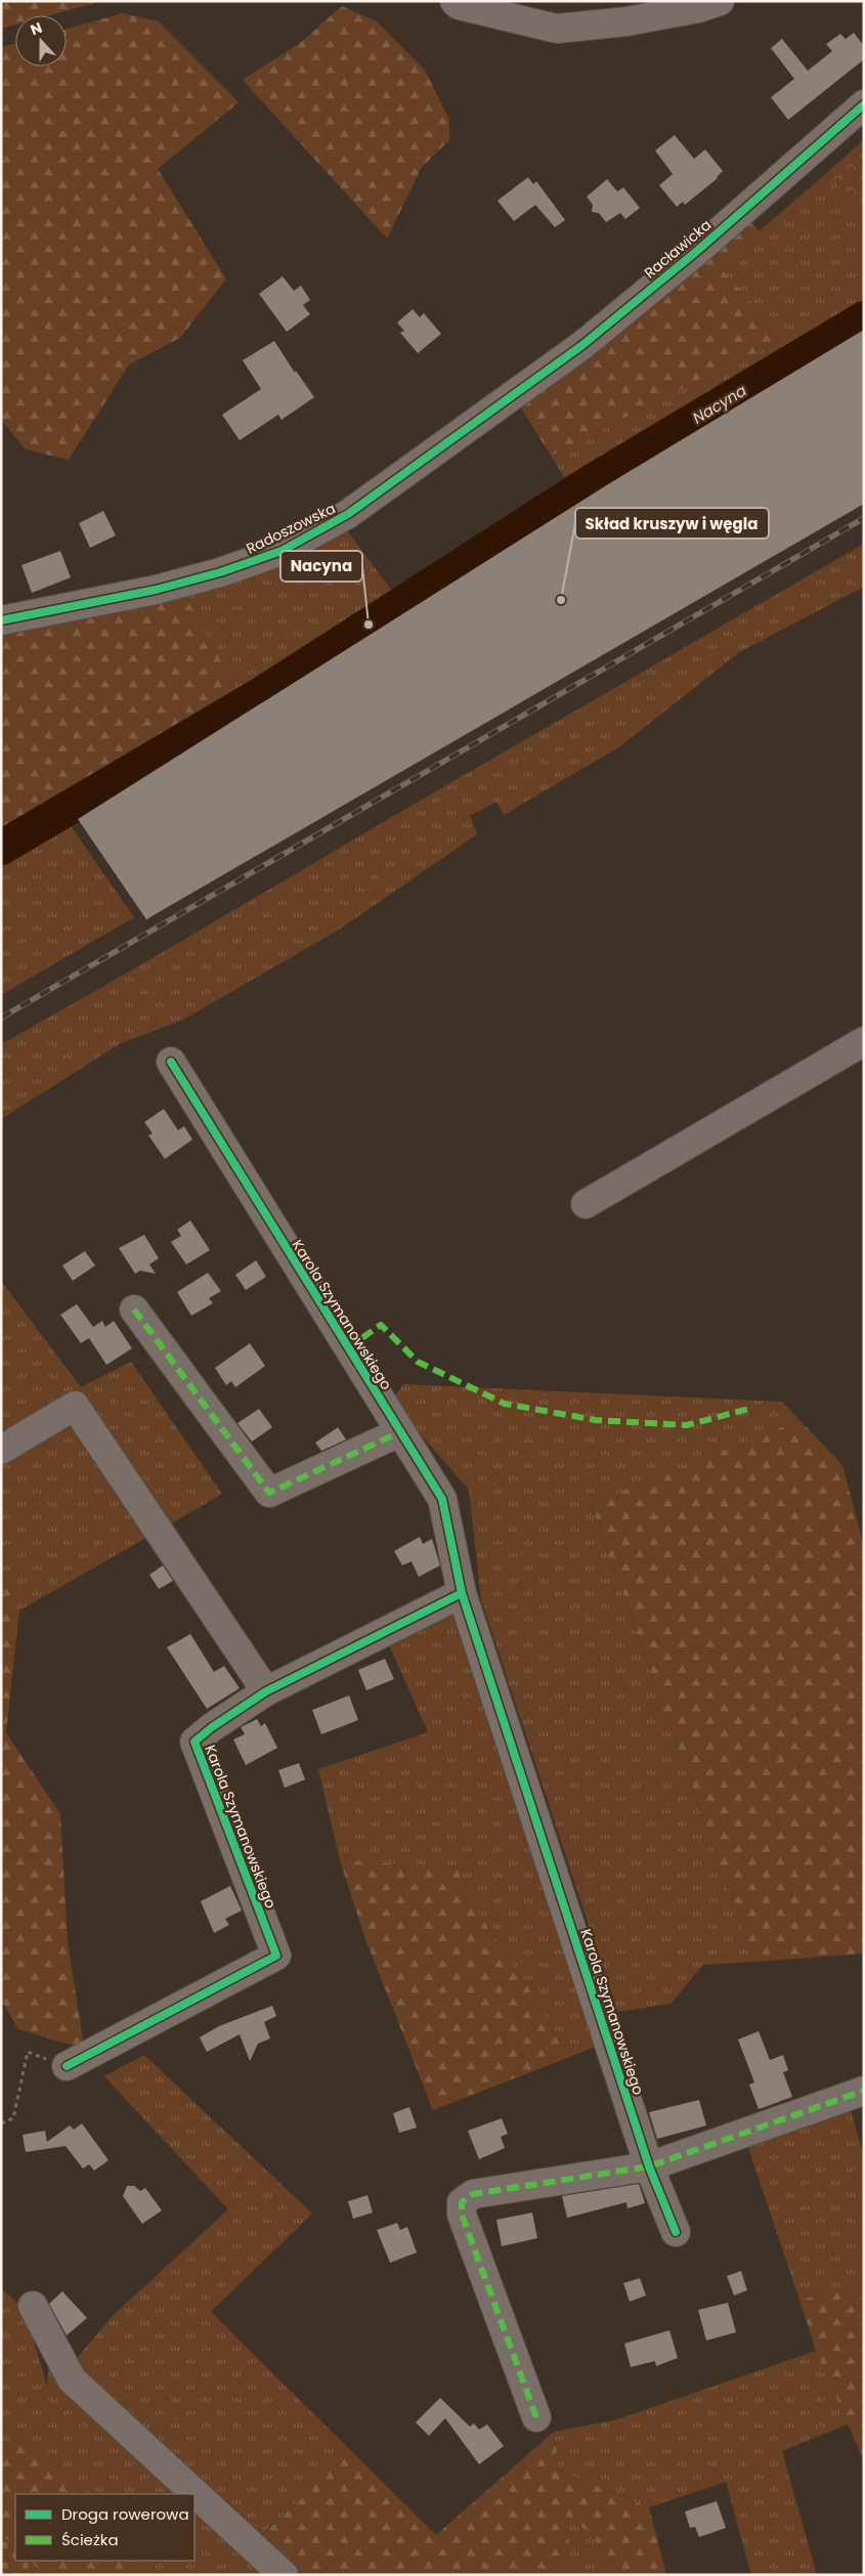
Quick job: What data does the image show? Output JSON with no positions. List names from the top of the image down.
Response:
{
  "streets": {
    "street": ["Racławicka", "Radoszowska", "Karola Szymanowskiego"]
  },
  "crossings": [
    ["Racławicka", "Radoszowska"]
  ],
  "water": ["Nacyna"],
  "places": ["Skład kruszyw i węgla", "Nacyna"],
  "legend": ["Droga rowerowa", "Ścieżka"],
  "north": "top"
}
